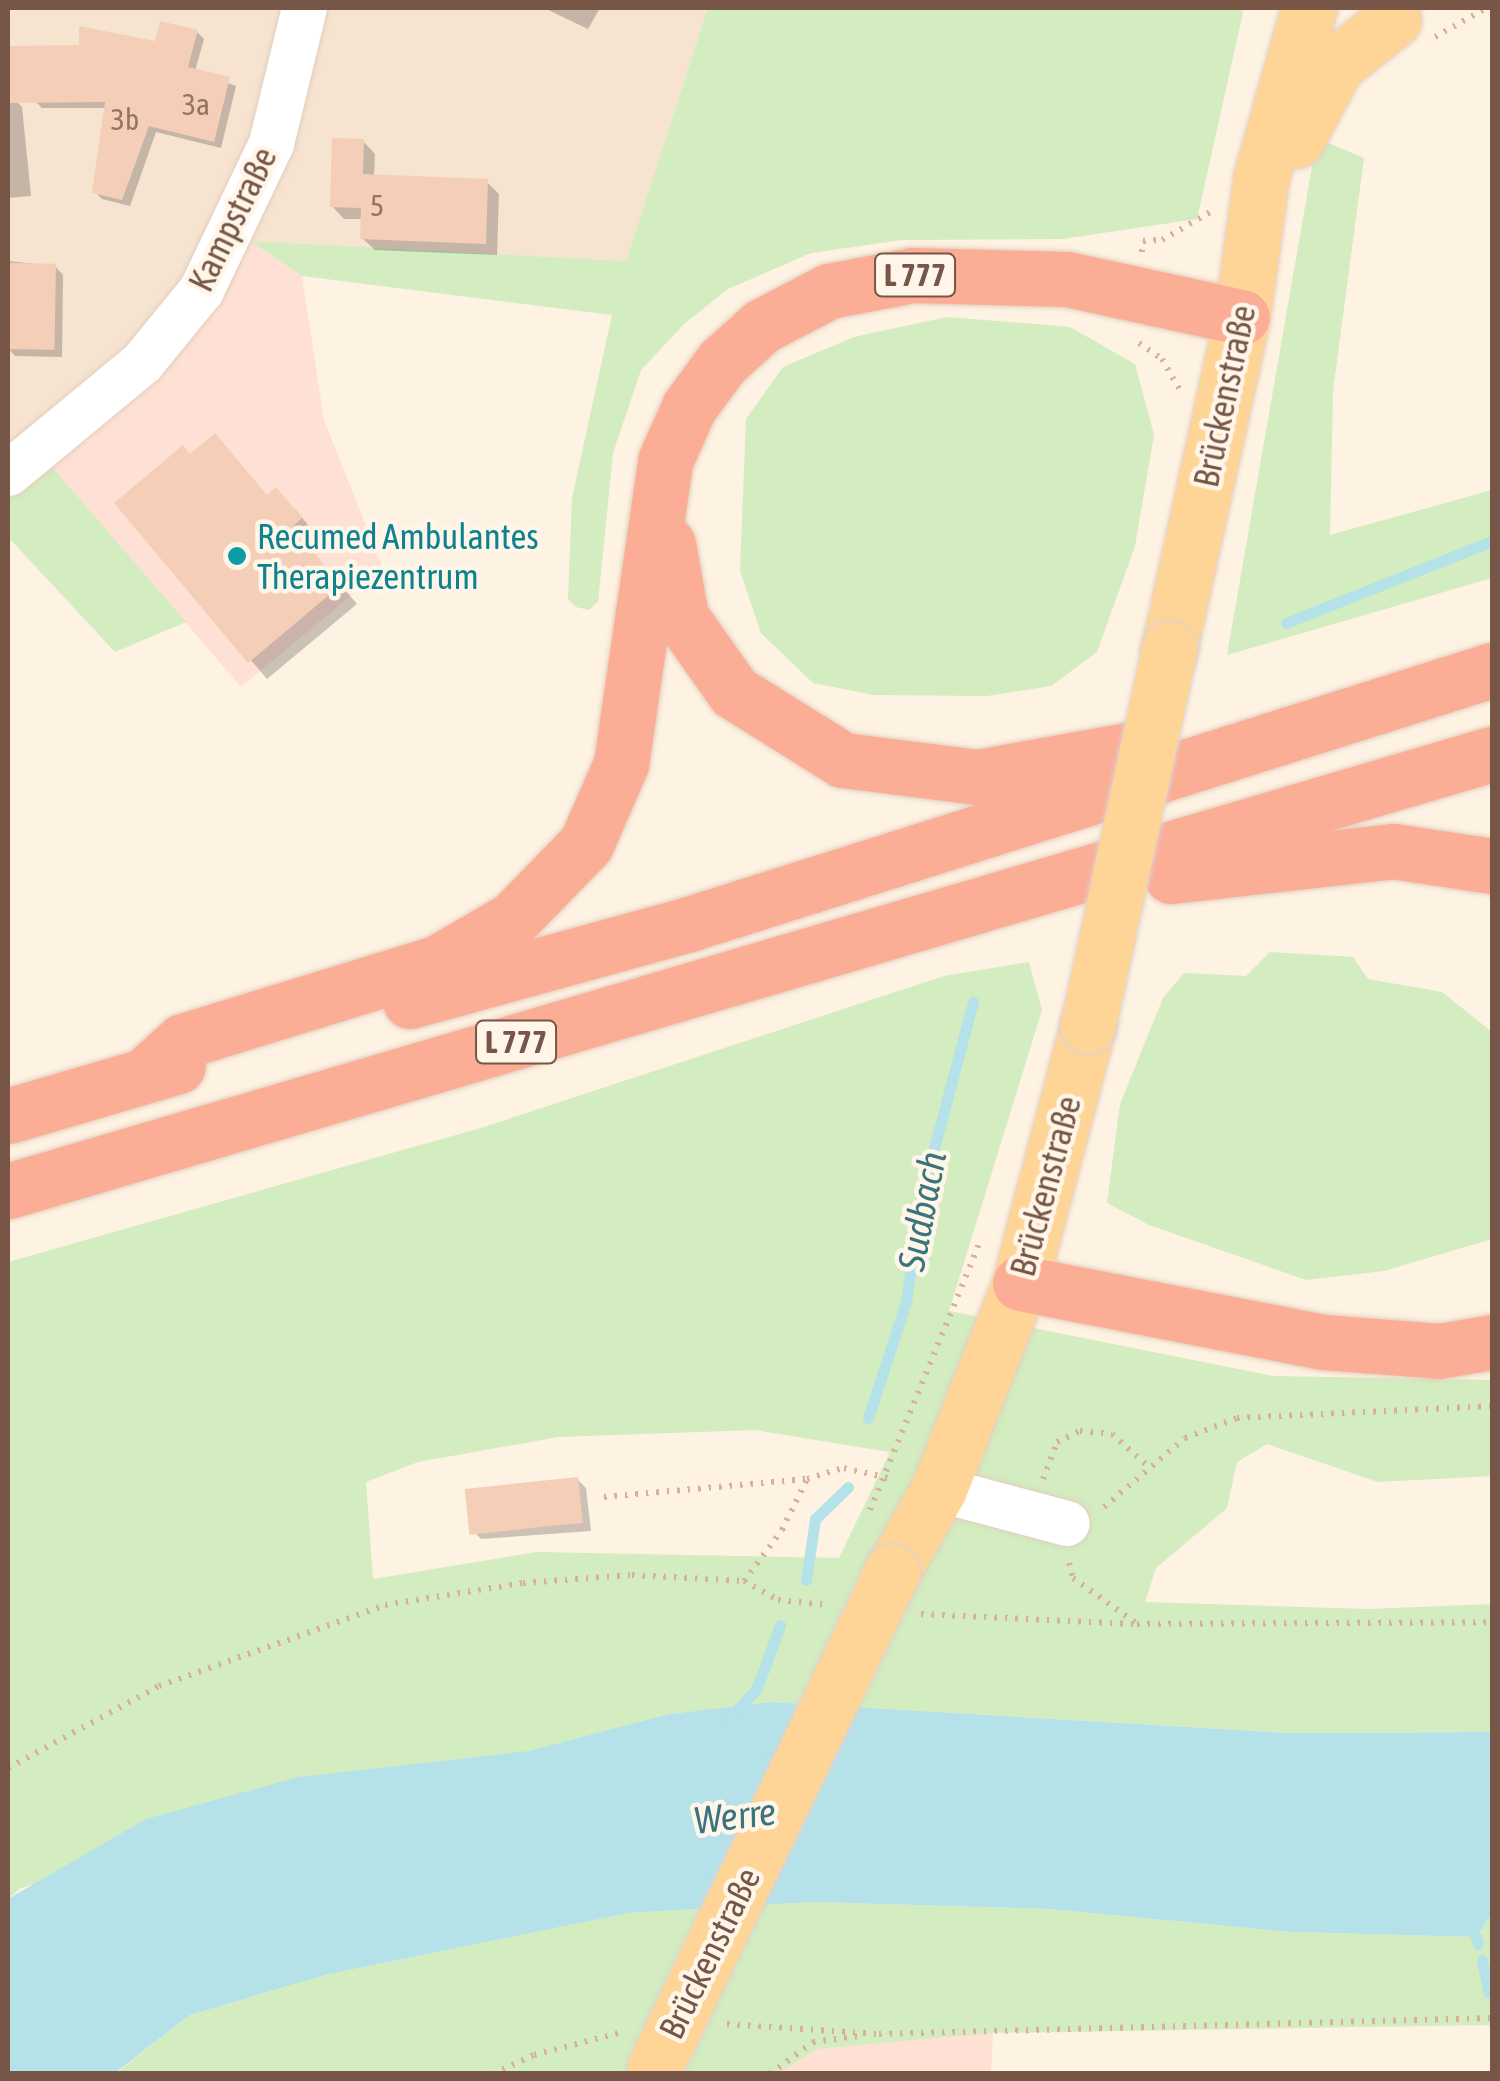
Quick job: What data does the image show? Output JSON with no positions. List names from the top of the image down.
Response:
{
  "streets": {
    "highway": ["L 777"],
    "main road": ["Brückenstraße"],
    "street": ["Kampstraße"]
  },
  "crossings": [
    ["L 777", "Brückenstraße"]
  ],
  "water": ["Sudbach", "Werre"],
  "places": ["Recumed Ambulantes Therapiezentrum"],
  "house_numbers": ["3a", "3b", "5"]
}
